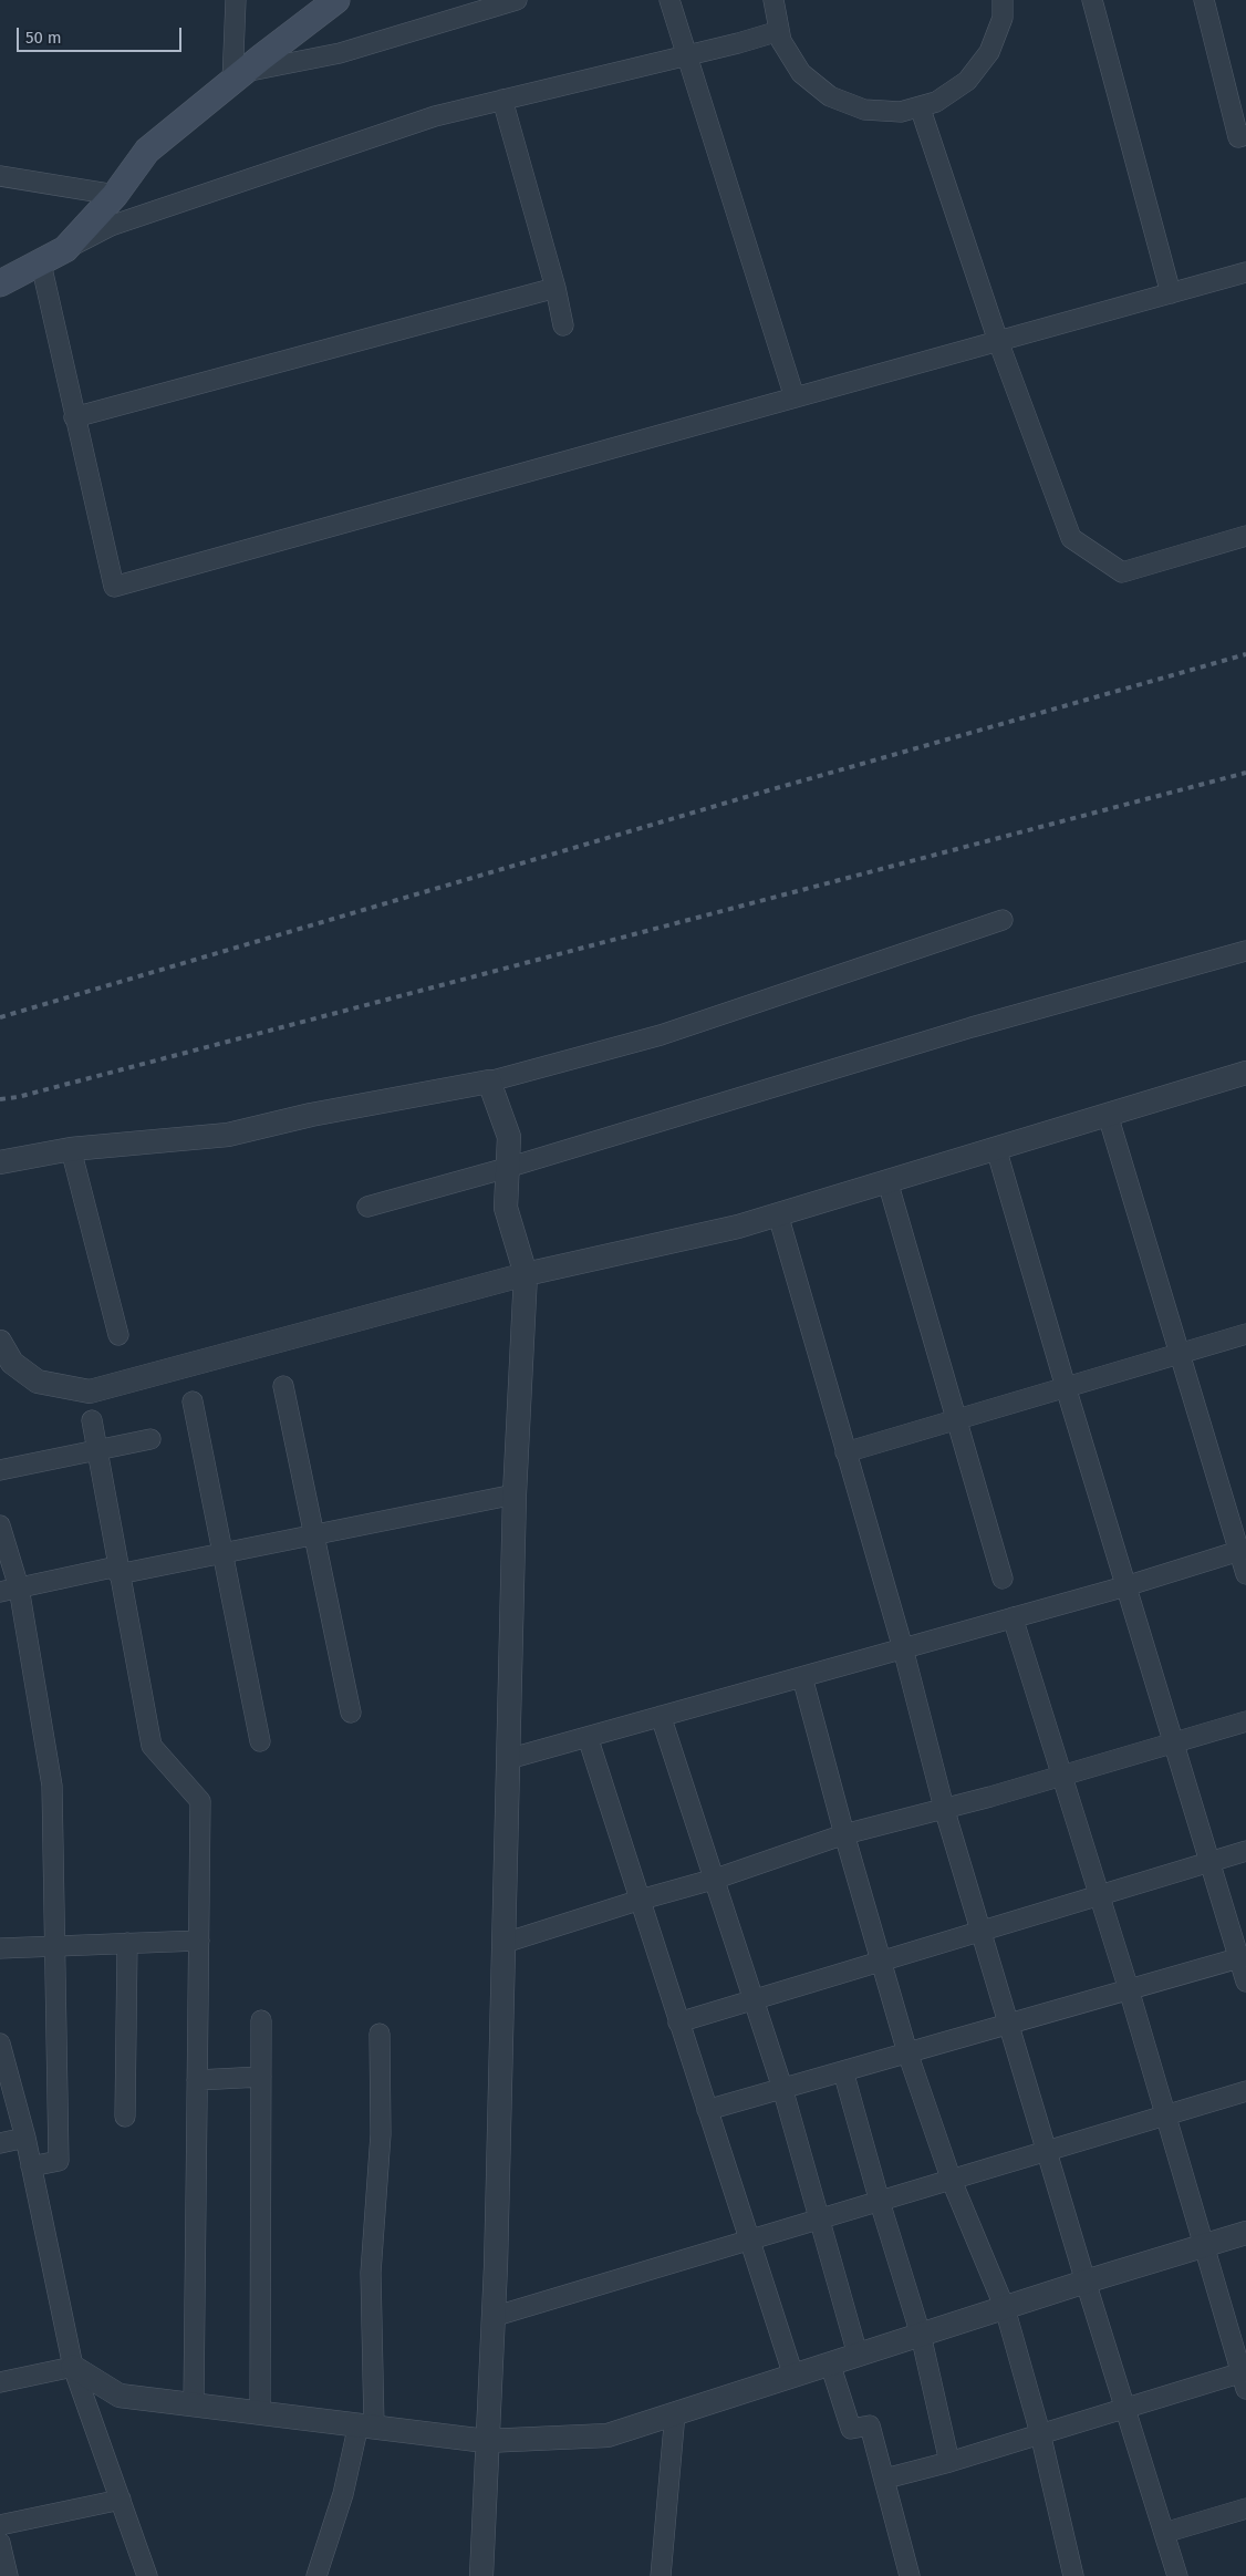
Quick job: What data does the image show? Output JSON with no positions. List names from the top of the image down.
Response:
{
  "scale_bar": "50 m"
}
